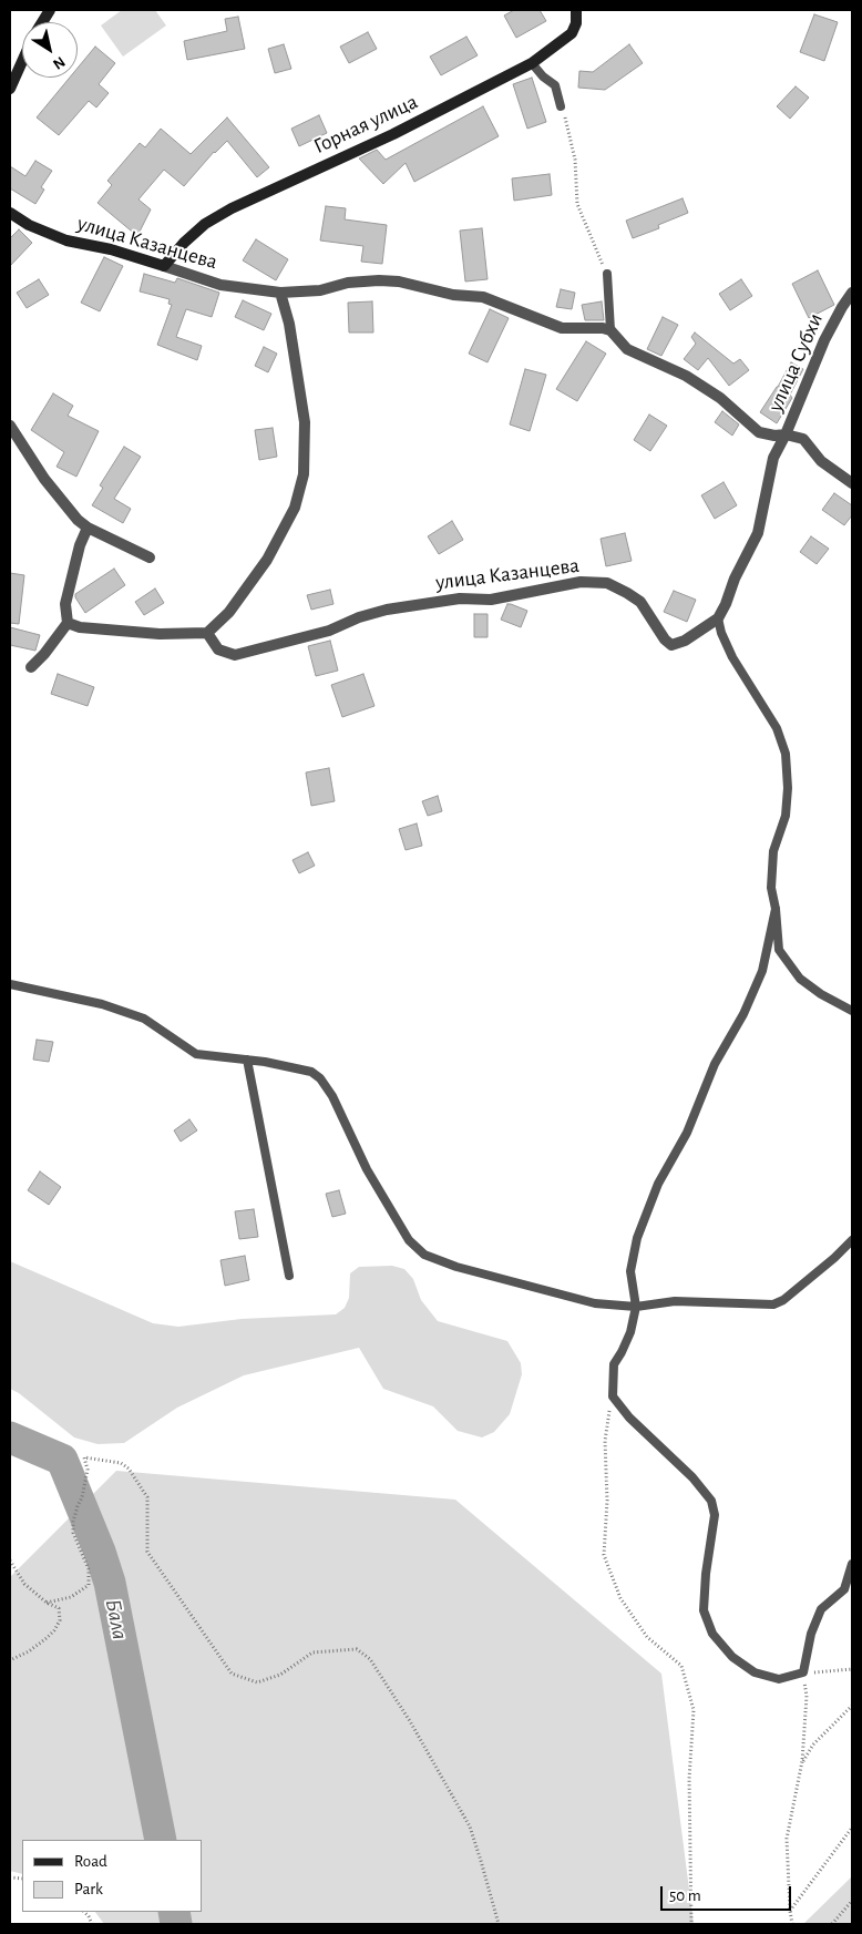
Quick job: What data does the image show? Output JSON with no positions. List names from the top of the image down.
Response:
{
  "streets": {
    "street": ["Горная улица", "улица Казанцева", "улица Субхи"]
  },
  "crossings": [
    ["Горная улица", "улица Казанцева"]
  ],
  "water": ["Бала"],
  "legend": ["Road", "Park"],
  "scale_bar": "50 m",
  "north": "bottom right"
}
